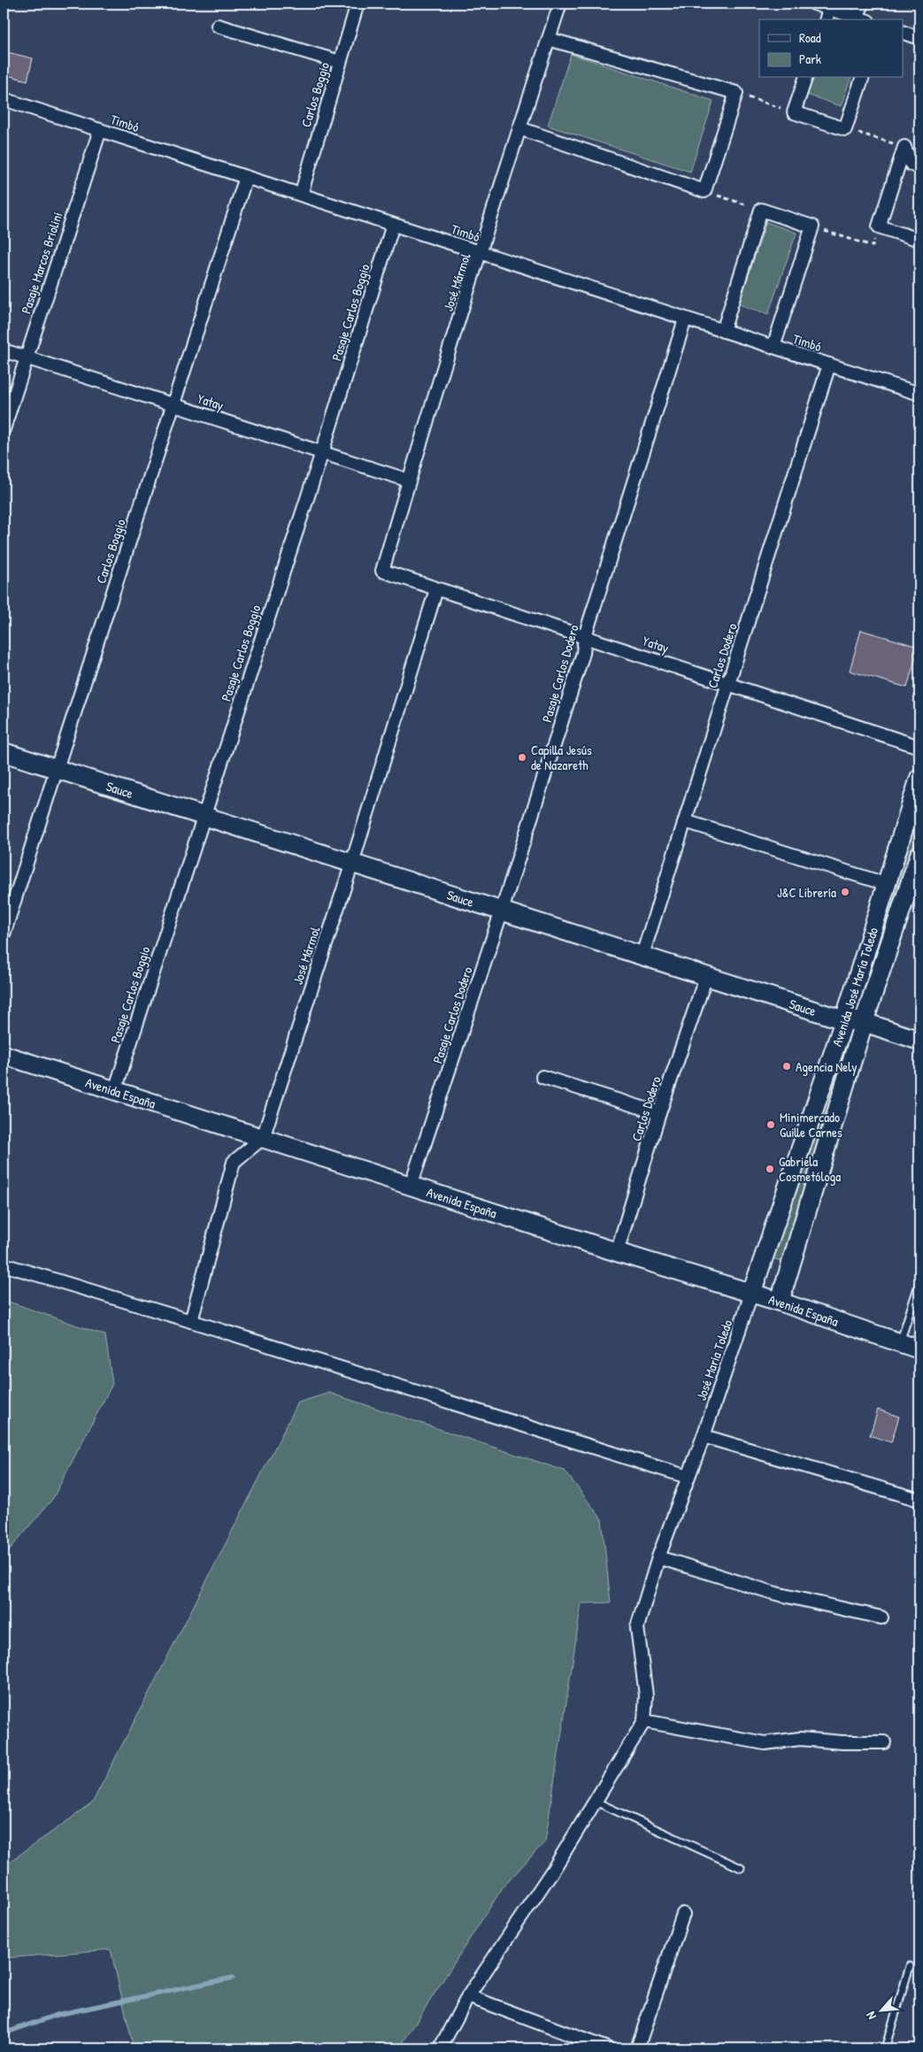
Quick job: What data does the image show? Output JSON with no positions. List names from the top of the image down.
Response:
{
  "streets": {
    "main road": ["Sauce", "Avenida José María Toledo", "Avenida España"],
    "street": [
      "Carlos Boggio",
      "Timbó",
      "Pasaje Marcos Briolini",
      "José Mármol",
      "Pasaje Carlos Boggio",
      "Yatay",
      "Carlos Dodero",
      "Pasaje Carlos Dodero",
      "José María Toledo"
    ]
  },
  "crossings": [
    ["Carlos Boggio", "Timbó"],
    ["Carlos Boggio", "Yatay"],
    ["Carlos Boggio", "Sauce"],
    ["Timbó", "Pasaje Marcos Briolini"],
    ["Timbó", "José Mármol"],
    ["Timbó", "Pasaje Carlos Boggio"],
    ["Timbó", "Carlos Dodero"],
    ["Timbó", "Pasaje Carlos Dodero"],
    ["Pasaje Marcos Briolini", "Yatay"],
    ["José Mármol", "Yatay"],
    ["José Mármol", "Sauce"],
    ["José Mármol", "Avenida España"],
    ["Pasaje Carlos Boggio", "Yatay"],
    ["Pasaje Carlos Boggio", "Sauce"],
    ["Pasaje Carlos Boggio", "Avenida España"],
    ["Yatay", "Carlos Dodero"],
    ["Yatay", "Pasaje Carlos Dodero"],
    ["Carlos Dodero", "Sauce"],
    ["Carlos Dodero", "Avenida España"],
    ["Pasaje Carlos Dodero", "Sauce"],
    ["Pasaje Carlos Dodero", "Avenida España"],
    ["Sauce", "Avenida José María Toledo"],
    ["Avenida José María Toledo", "Avenida España"],
    ["Avenida José María Toledo", "José María Toledo"],
    ["Avenida España", "José María Toledo"]
  ],
  "places": [
    "Capilla Jesús de Nazareth",
    "J&C Librería",
    "Agencia Nely",
    "Minimercado Guille Carnes",
    "Gabriela Cosmetóloga"
  ],
  "legend": ["Road", "Park"],
  "north": "bottom left"
}
